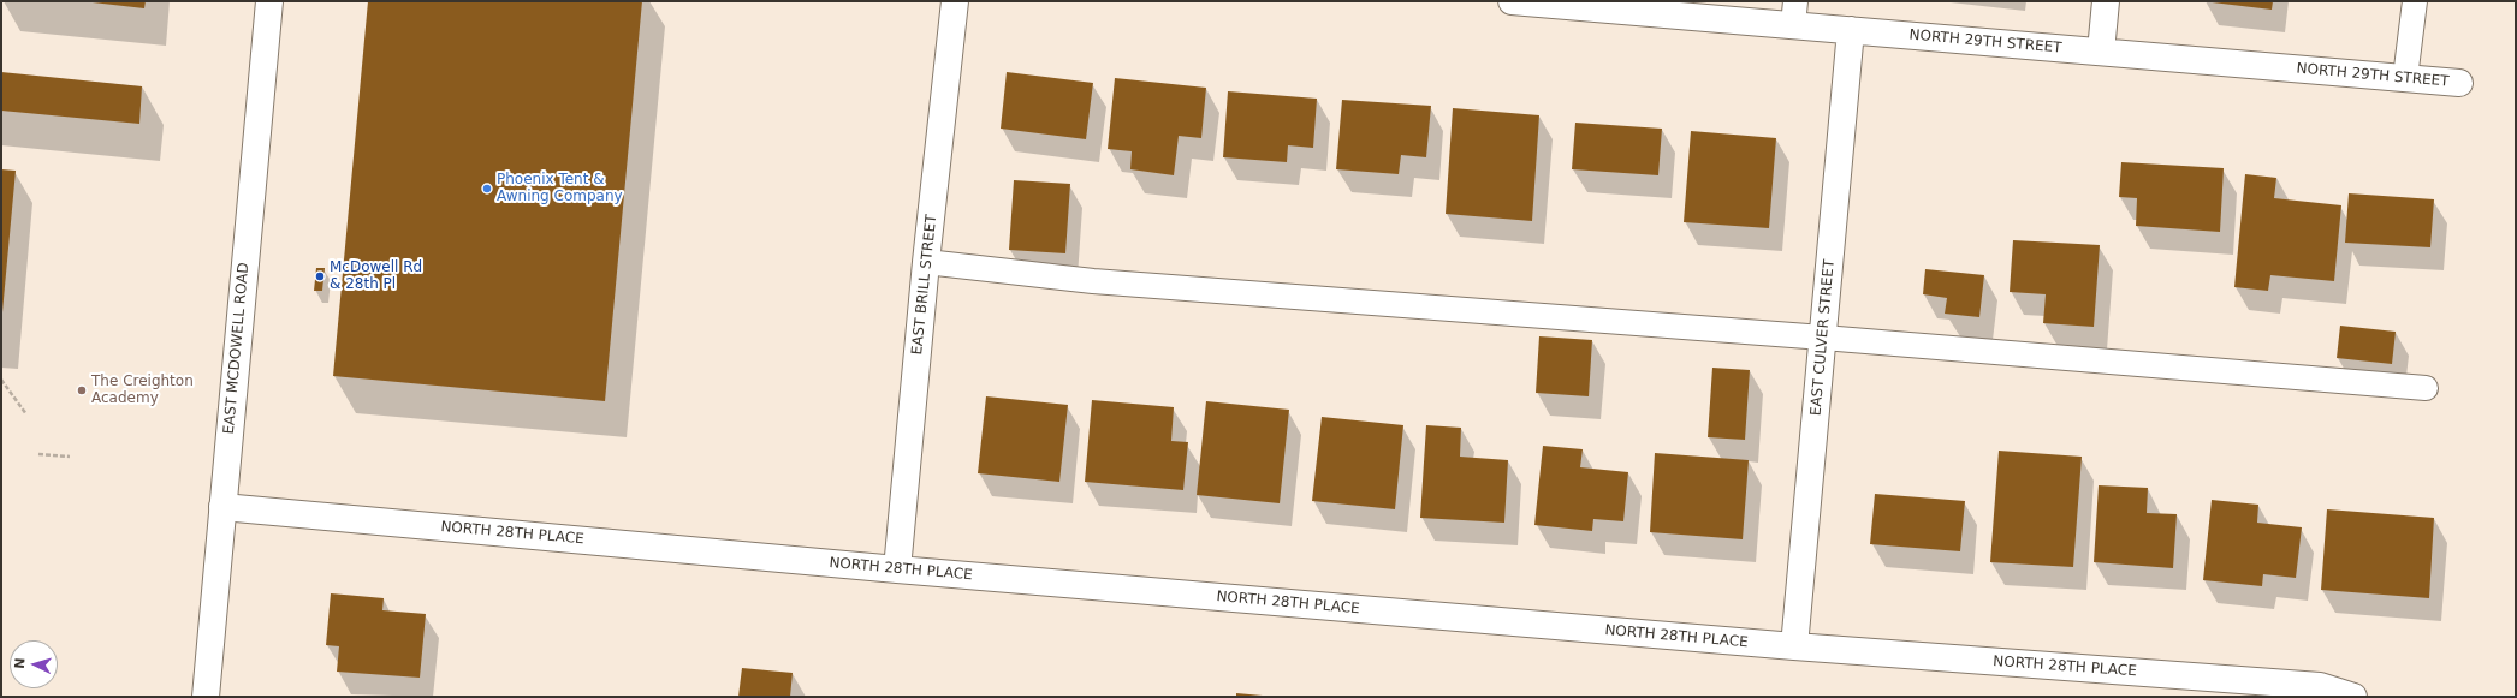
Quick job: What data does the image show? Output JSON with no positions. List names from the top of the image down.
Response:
{
  "streets": {
    "street": [
      "NORTH 29TH STREET",
      "EAST BRILL STREET",
      "EAST CULVER STREET",
      "EAST MCDOWELL ROAD",
      "NORTH 28TH PLACE"
    ]
  },
  "crossings": [
    ["NORTH 29TH STREET", "EAST CULVER STREET"],
    ["EAST BRILL STREET", "NORTH 28TH PLACE"],
    ["EAST CULVER STREET", "NORTH 28TH PLACE"],
    ["EAST MCDOWELL ROAD", "NORTH 28TH PLACE"]
  ],
  "places": ["Phoenix Tent & Awning Company", "McDowell Rd & 28th Pl", "The Creighton Academy"],
  "north": "left"
}
